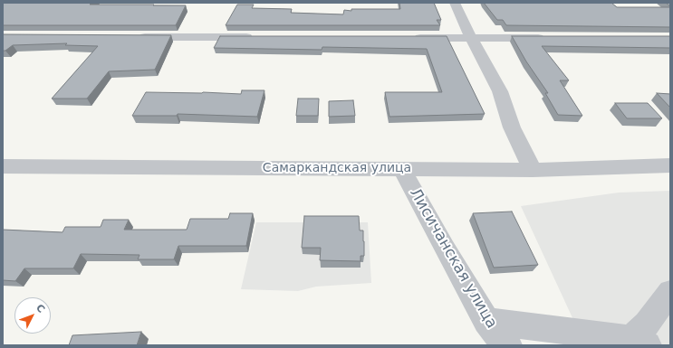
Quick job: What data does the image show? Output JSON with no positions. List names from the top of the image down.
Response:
{
  "streets": {
    "street": ["Самаркандская улица", "Лисичанская улица"]
  },
  "crossings": [
    ["Самаркандская улица", "Лисичанская улица"]
  ],
  "north": "top right"
}
